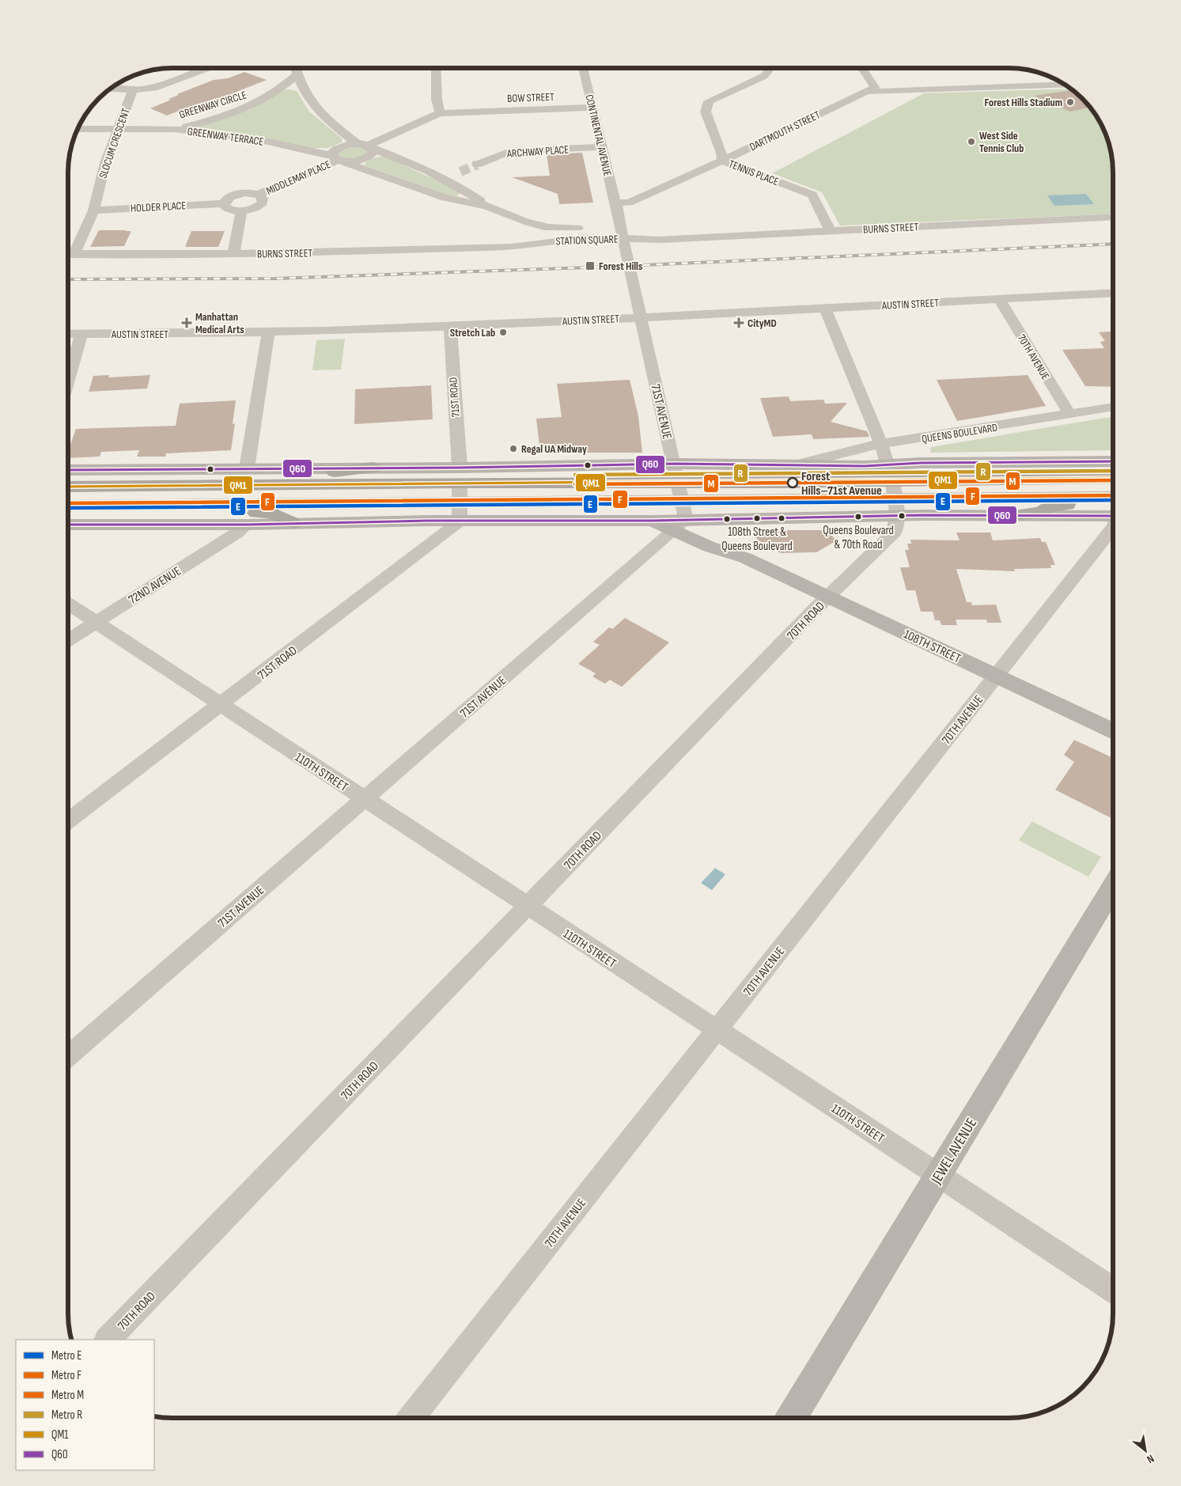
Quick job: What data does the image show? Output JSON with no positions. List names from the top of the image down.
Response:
{
  "streets": {
    "main road": ["QUEENS BOULEVARD"],
    "street": [
      "BOW STREET",
      "GREENWAY CIRCLE",
      "DARTMOUTH STREET",
      "CONTINENTAL AVENUE",
      "GREENWAY TERRACE",
      "SLOCUM CRESCENT",
      "ARCHWAY PLACE",
      "TENNIS PLACE",
      "MIDDLEMAY PLACE",
      "HOLDER PLACE",
      "BURNS STREET",
      "STATION SQUARE",
      "AUSTIN STREET",
      "70TH AVENUE",
      "71ST ROAD",
      "71ST AVENUE",
      "72ND AVENUE",
      "70TH ROAD",
      "108TH STREET",
      "110TH STREET",
      "JEWEL AVENUE"
    ]
  },
  "crossings": [
    ["BOW STREET", "CONTINENTAL AVENUE"],
    ["GREENWAY CIRCLE", "GREENWAY TERRACE"],
    ["DARTMOUTH STREET", "CONTINENTAL AVENUE"],
    ["DARTMOUTH STREET", "TENNIS PLACE"],
    ["CONTINENTAL AVENUE", "ARCHWAY PLACE"],
    ["CONTINENTAL AVENUE", "STATION SQUARE"],
    ["GREENWAY TERRACE", "SLOCUM CRESCENT"],
    ["GREENWAY TERRACE", "MIDDLEMAY PLACE"],
    ["GREENWAY TERRACE", "STATION SQUARE"],
    ["SLOCUM CRESCENT", "HOLDER PLACE"],
    ["SLOCUM CRESCENT", "BURNS STREET"],
    ["TENNIS PLACE", "BURNS STREET"],
    ["BURNS STREET", "STATION SQUARE"],
    ["BURNS STREET", "71ST AVENUE"],
    ["STATION SQUARE", "71ST AVENUE"],
    ["AUSTIN STREET", "70TH AVENUE"],
    ["AUSTIN STREET", "71ST ROAD"],
    ["AUSTIN STREET", "71ST AVENUE"],
    ["70TH AVENUE", "QUEENS BOULEVARD"],
    ["70TH AVENUE", "108TH STREET"],
    ["70TH AVENUE", "110TH STREET"],
    ["71ST ROAD", "QUEENS BOULEVARD"],
    ["71ST ROAD", "108TH STREET"],
    ["71ST ROAD", "110TH STREET"],
    ["71ST AVENUE", "QUEENS BOULEVARD"],
    ["71ST AVENUE", "108TH STREET"],
    ["71ST AVENUE", "110TH STREET"],
    ["72ND AVENUE", "110TH STREET"],
    ["70TH ROAD", "108TH STREET"],
    ["70TH ROAD", "110TH STREET"],
    ["110TH STREET", "JEWEL AVENUE"]
  ],
  "places": {
    "other": [
      "Forest Hills Stadium",
      "West Side Tennis Club",
      "Stretch Lab",
      "Regal UA Midway",
      "Forest Hills–71st Avenue",
      "Queens Boulevard & 70th Road",
      "108th Street & Queens Boulevard"
    ],
    "transit": ["Forest Hills"],
    "health": ["Manhattan Medical Arts", "CityMD"]
  },
  "lines": [
    "transit line Q60",
    "metro line R",
    "transit line QM1",
    "metro line M",
    "metro line F",
    "metro line E"
  ],
  "legend": [
    "Metro E",
    "Metro F",
    "Metro M",
    "Metro R",
    "QM1",
    "Q60"
  ],
  "north": "bottom right"
}
